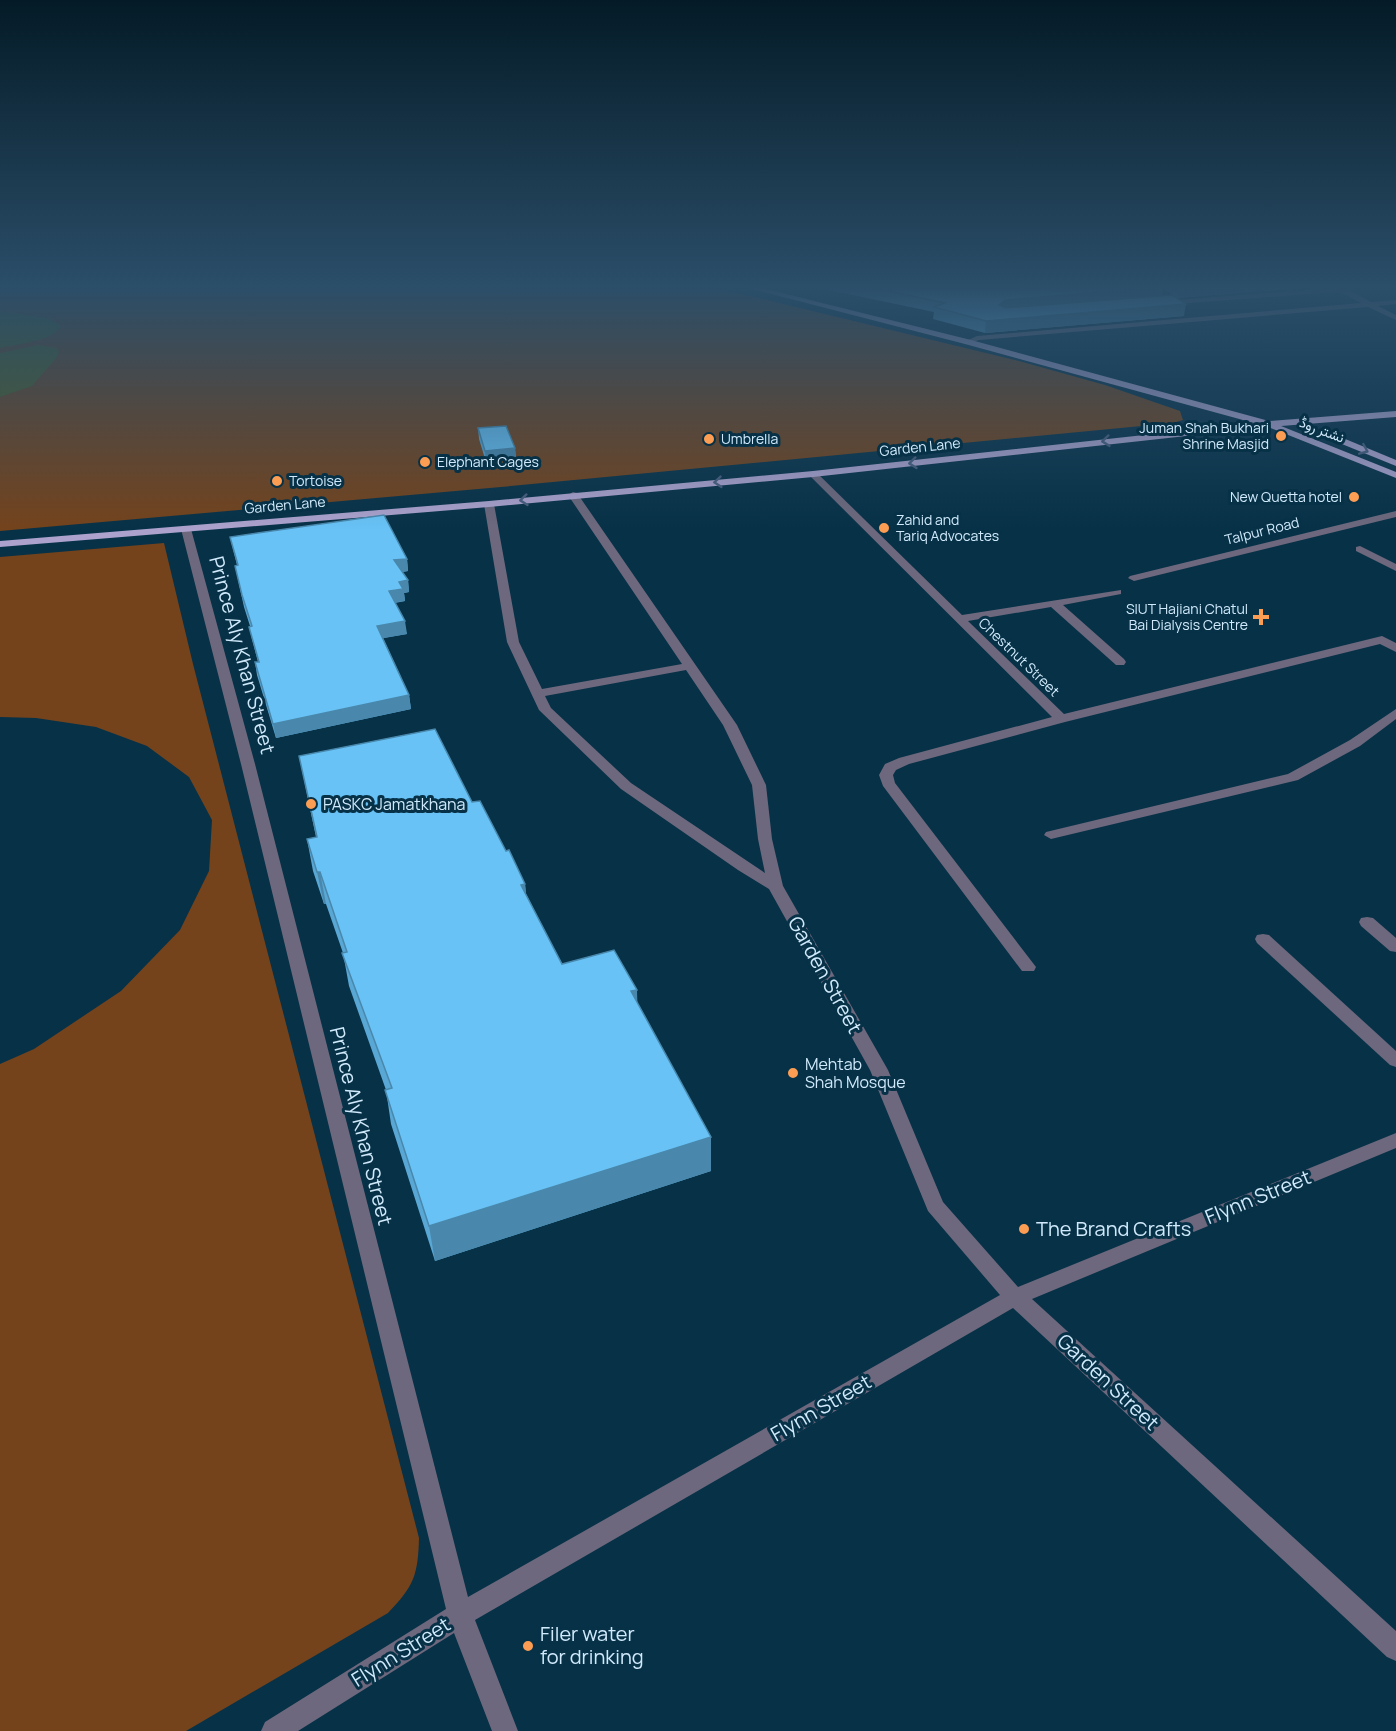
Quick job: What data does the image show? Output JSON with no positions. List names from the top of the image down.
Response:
{
  "streets": {
    "main road": ["نشتر روڈ", "Garden Lane"],
    "street": [
      "Talpur Road",
      "Prince Aly Khan Street",
      "Chestnut Street",
      "Garden Street",
      "Flynn Street"
    ]
  },
  "crossings": [
    ["نشتر روڈ", "Garden Lane"],
    ["Garden Lane", "Prince Aly Khan Street"],
    ["Garden Lane", "Chestnut Street"],
    ["Garden Lane", "Garden Street"],
    ["Prince Aly Khan Street", "Flynn Street"],
    ["Garden Street", "Flynn Street"]
  ],
  "one_way": ["Garden Lane"],
  "places": {
    "other": [
      "Juman Shah Bukhari Shrine Masjid",
      "Umbrella",
      "Elephant Cages",
      "Tortoise",
      "New Quetta hotel",
      "Zahid and Tariq Advocates",
      "PASKC Jamatkhana",
      "Mehtab Shah Mosque",
      "The Brand Crafts",
      "Filer water for drinking"
    ],
    "health": ["SIUT Hajiani Chatul Bai Dialysis Centre"]
  }
}
